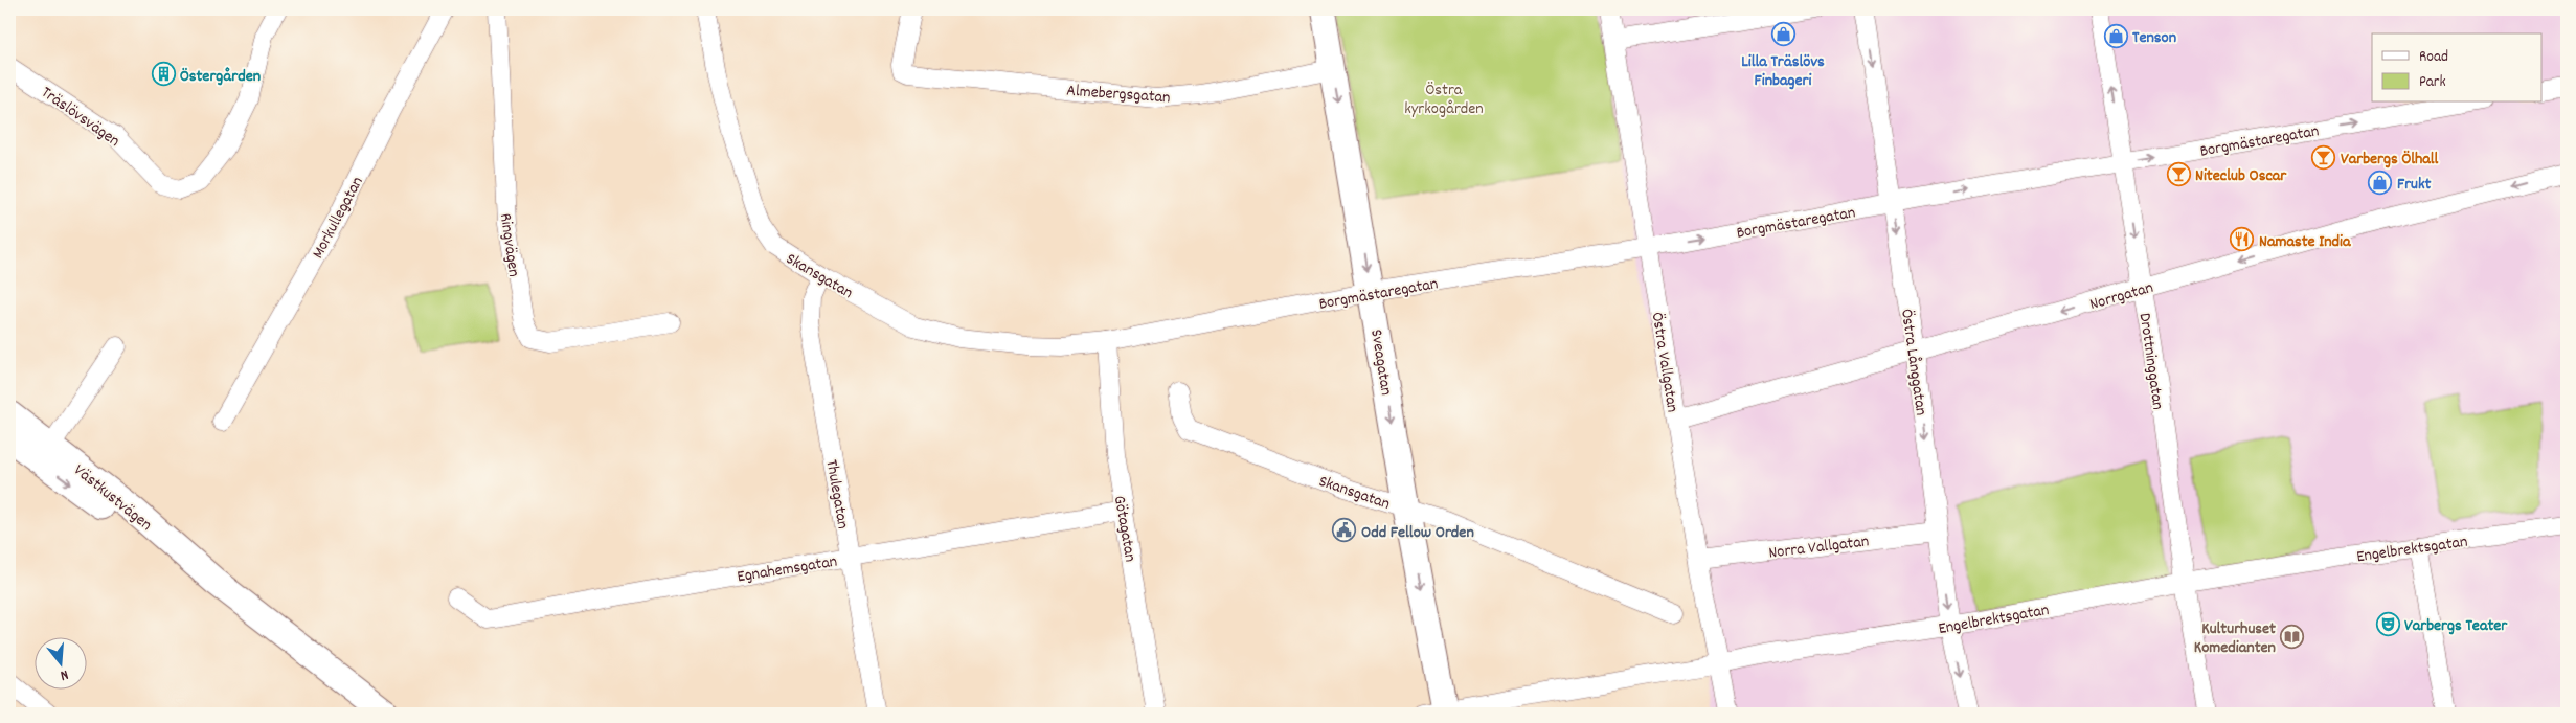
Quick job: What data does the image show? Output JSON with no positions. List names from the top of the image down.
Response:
{
  "streets": {
    "street": [
      "Almebergsgatan",
      "Träslövsvägen",
      "Borgmästaregatan",
      "Morkullegatan",
      "Ringvägen",
      "Skansgatan",
      "Norrgatan",
      "Drottninggatan",
      "Sveagatan",
      "Östra Vallgatan",
      "Östra Långgatan",
      "Thulegatan",
      "Västkustvägen",
      "Götagatan",
      "Norra Vallgatan",
      "Engelbrektsgatan",
      "Egnahemsgatan"
    ]
  },
  "crossings": [
    ["Almebergsgatan", "Sveagatan"],
    ["Borgmästaregatan", "Skansgatan"],
    ["Borgmästaregatan", "Drottninggatan"],
    ["Borgmästaregatan", "Sveagatan"],
    ["Borgmästaregatan", "Östra Vallgatan"],
    ["Borgmästaregatan", "Östra Långgatan"],
    ["Borgmästaregatan", "Götagatan"],
    ["Skansgatan", "Sveagatan"],
    ["Skansgatan", "Thulegatan"],
    ["Skansgatan", "Götagatan"],
    ["Norrgatan", "Drottninggatan"],
    ["Norrgatan", "Östra Vallgatan"],
    ["Norrgatan", "Östra Långgatan"],
    ["Drottninggatan", "Engelbrektsgatan"],
    ["Sveagatan", "Engelbrektsgatan"],
    ["Östra Vallgatan", "Norra Vallgatan"],
    ["Östra Vallgatan", "Engelbrektsgatan"],
    ["Östra Långgatan", "Norra Vallgatan"],
    ["Östra Långgatan", "Engelbrektsgatan"],
    ["Thulegatan", "Egnahemsgatan"],
    ["Götagatan", "Egnahemsgatan"]
  ],
  "one_way": [
    "Borgmästaregatan",
    "Norrgatan",
    "Sveagatan",
    "Östra Långgatan"
  ],
  "parks": ["Östra kyrkogården"],
  "places": {
    "shop": ["Lilla Träslövs Finbageri", "Tenson", "Frukt"],
    "building": ["Östergården"],
    "bar": ["Varbergs Ölhall", "Niteclub Oscar"],
    "restaurant": ["Namaste India"],
    "public building": ["Odd Fellow Orden"],
    "theatre": ["Varbergs Teater"],
    "library": ["Kulturhuset Komedianten"]
  },
  "legend": ["Road", "Park"],
  "north": "bottom"
}
